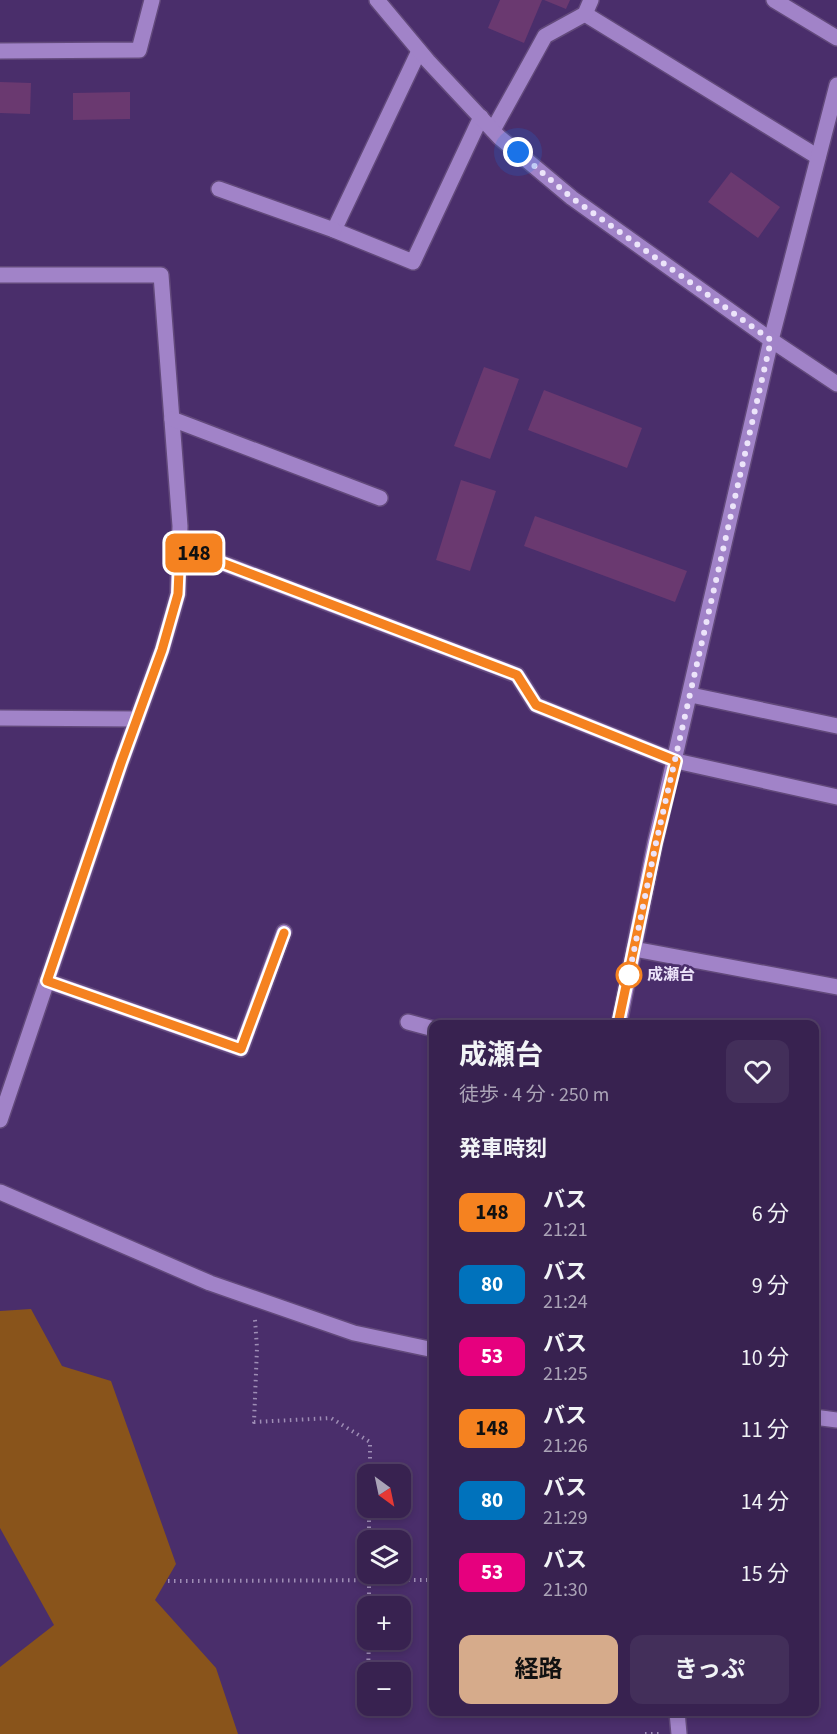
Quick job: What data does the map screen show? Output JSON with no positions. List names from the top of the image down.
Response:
{
  "places": ["成瀬台"],
  "lines": ["bus line 148"],
  "north": "bottom right",
  "page": {
    "on_map": "148",
    "heading": [
      ["成瀬台", "徒歩 · 4 分 · 250 m"],
      "発車時刻"
    ],
    "list": [
      {
        "mark": "148",
        "name": "バス",
        "note": "21:21",
        "value": "6 分"
      },
      {
        "mark": "80",
        "name": "バス",
        "note": "21:24",
        "value": "9 分"
      },
      {
        "mark": "53",
        "name": "バス",
        "note": "21:25",
        "value": "10 分"
      },
      {
        "mark": "148",
        "name": "バス",
        "note": "21:26",
        "value": "11 分"
      },
      {
        "mark": "80",
        "name": "バス",
        "note": "21:29",
        "value": "14 分"
      },
      {
        "mark": "53",
        "name": "バス",
        "note": "21:30",
        "value": "15 分"
      }
    ],
    "map_buttons": ["+", "−"],
    "buttons": ["経路", "きっぷ"]
  }
}
